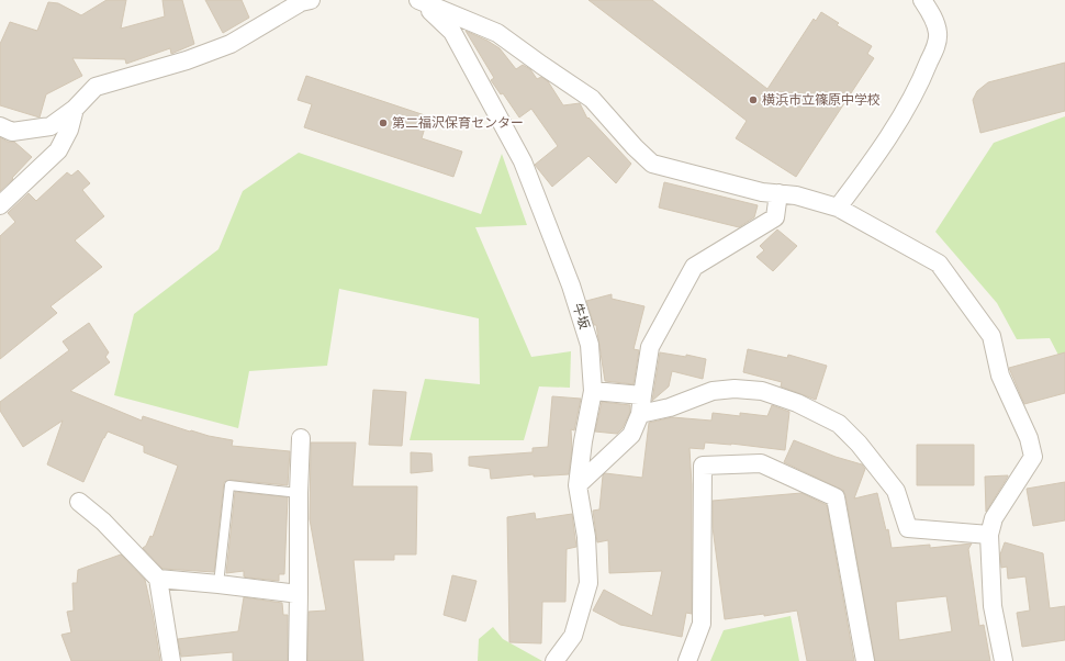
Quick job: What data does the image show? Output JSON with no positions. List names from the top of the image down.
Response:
{
  "streets": {
    "street": ["牛坂"]
  },
  "places": ["横浜市立篠原中学校", "第二福沢保育センター"]
}
